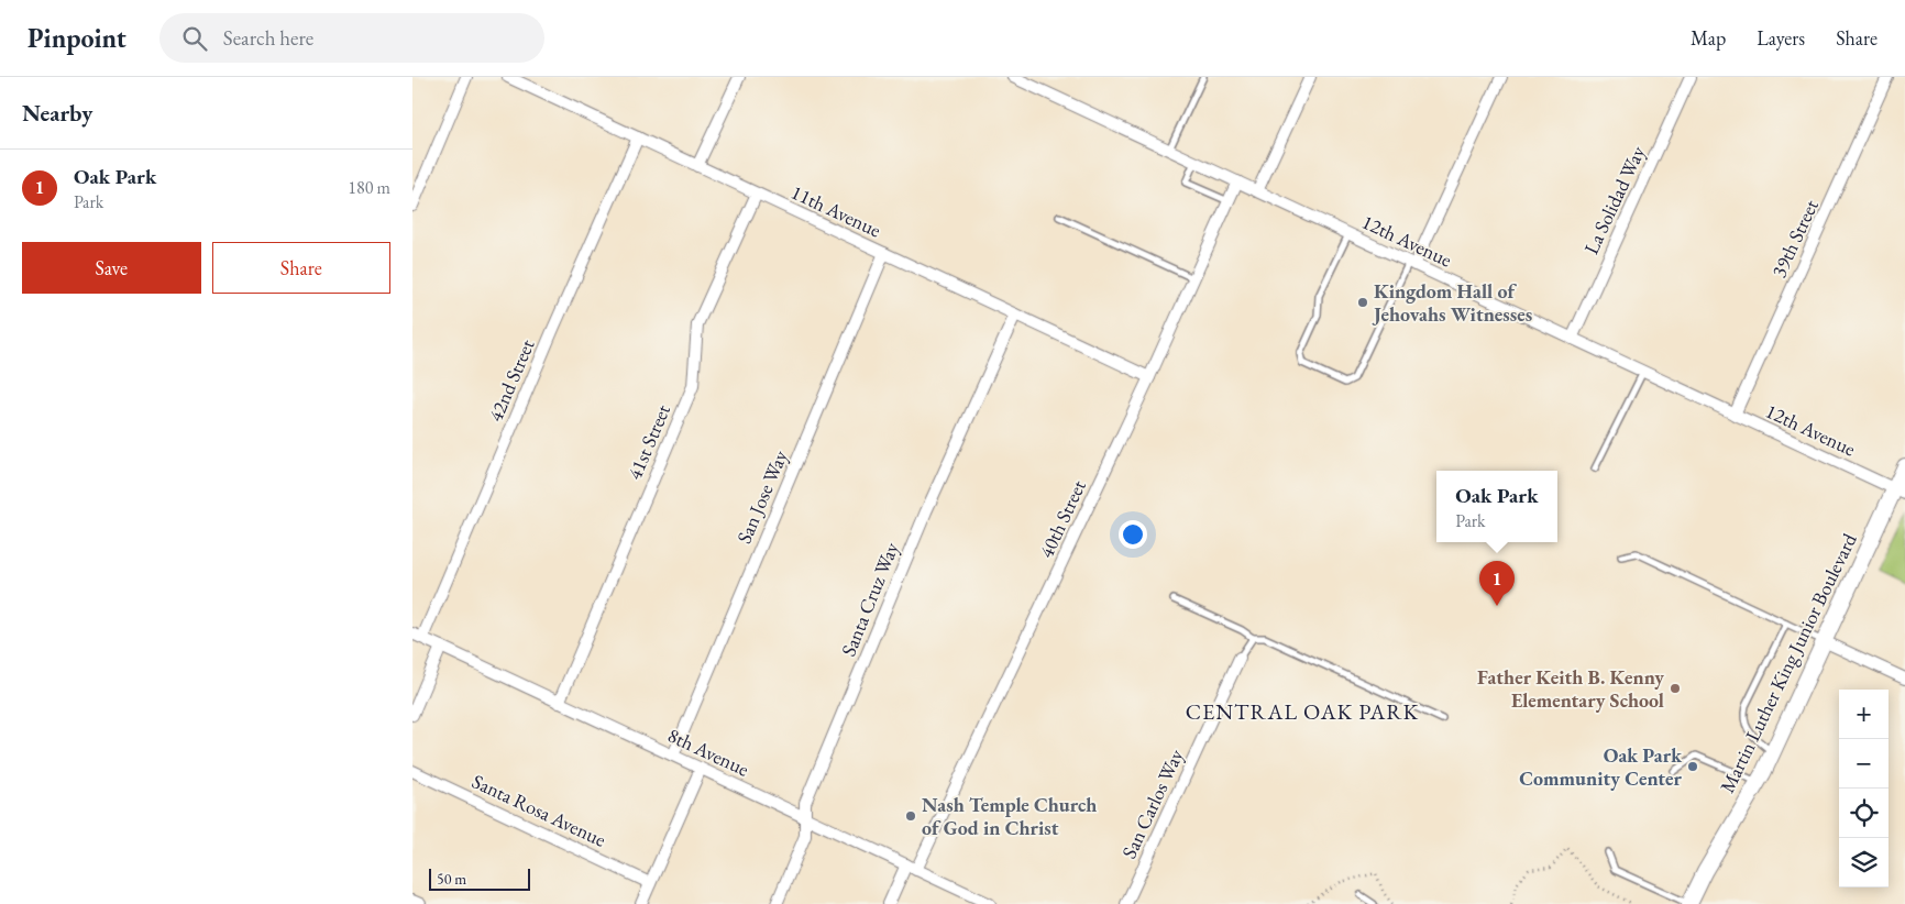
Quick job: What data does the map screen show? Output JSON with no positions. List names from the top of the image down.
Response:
{
  "streets": {
    "street": [
      "La Solidad Way",
      "11th Avenue",
      "39th Street",
      "12th Avenue",
      "42nd Street",
      "41st Street",
      "San Jose Way",
      "40th Street",
      "Santa Cruz Way",
      "Martin Luther King Junior Boulevard",
      "8th Avenue",
      "San Carlos Way",
      "Santa Rosa Avenue"
    ]
  },
  "crossings": [
    ["La Solidad Way", "12th Avenue"],
    ["11th Avenue", "42nd Street"],
    ["11th Avenue", "41st Street"],
    ["11th Avenue", "San Jose Way"],
    ["11th Avenue", "40th Street"],
    ["11th Avenue", "Santa Cruz Way"],
    ["39th Street", "12th Avenue"],
    ["12th Avenue", "40th Street"],
    ["12th Avenue", "Martin Luther King Junior Boulevard"],
    ["42nd Street", "8th Avenue"],
    ["41st Street", "8th Avenue"],
    ["San Jose Way", "8th Avenue"],
    ["40th Street", "8th Avenue"],
    ["Santa Cruz Way", "8th Avenue"]
  ],
  "districts": ["CENTRAL OAK PARK"],
  "places": [
    "Kingdom Hall of Jehovahs Witnesses",
    "Father Keith B. Kenny Elementary School",
    "Oak Park Community Center",
    "Nash Temple Church of God in Christ"
  ],
  "scale_bar": "50 m",
  "page": {
    "header": "Pinpoint",
    "search": "Search here",
    "nav": ["Map", "Layers", "Share"],
    "heading": "Nearby",
    "list": [
      {
        "mark": "1",
        "name": "Oak Park",
        "note": "Park",
        "value": "180 m"
      }
    ],
    "buttons": ["Save", "Share"],
    "popup": ["Oak Park", "Park"],
    "pins": "1",
    "map_buttons": ["+", "−"],
    "scale": "50 m"
  }
}
